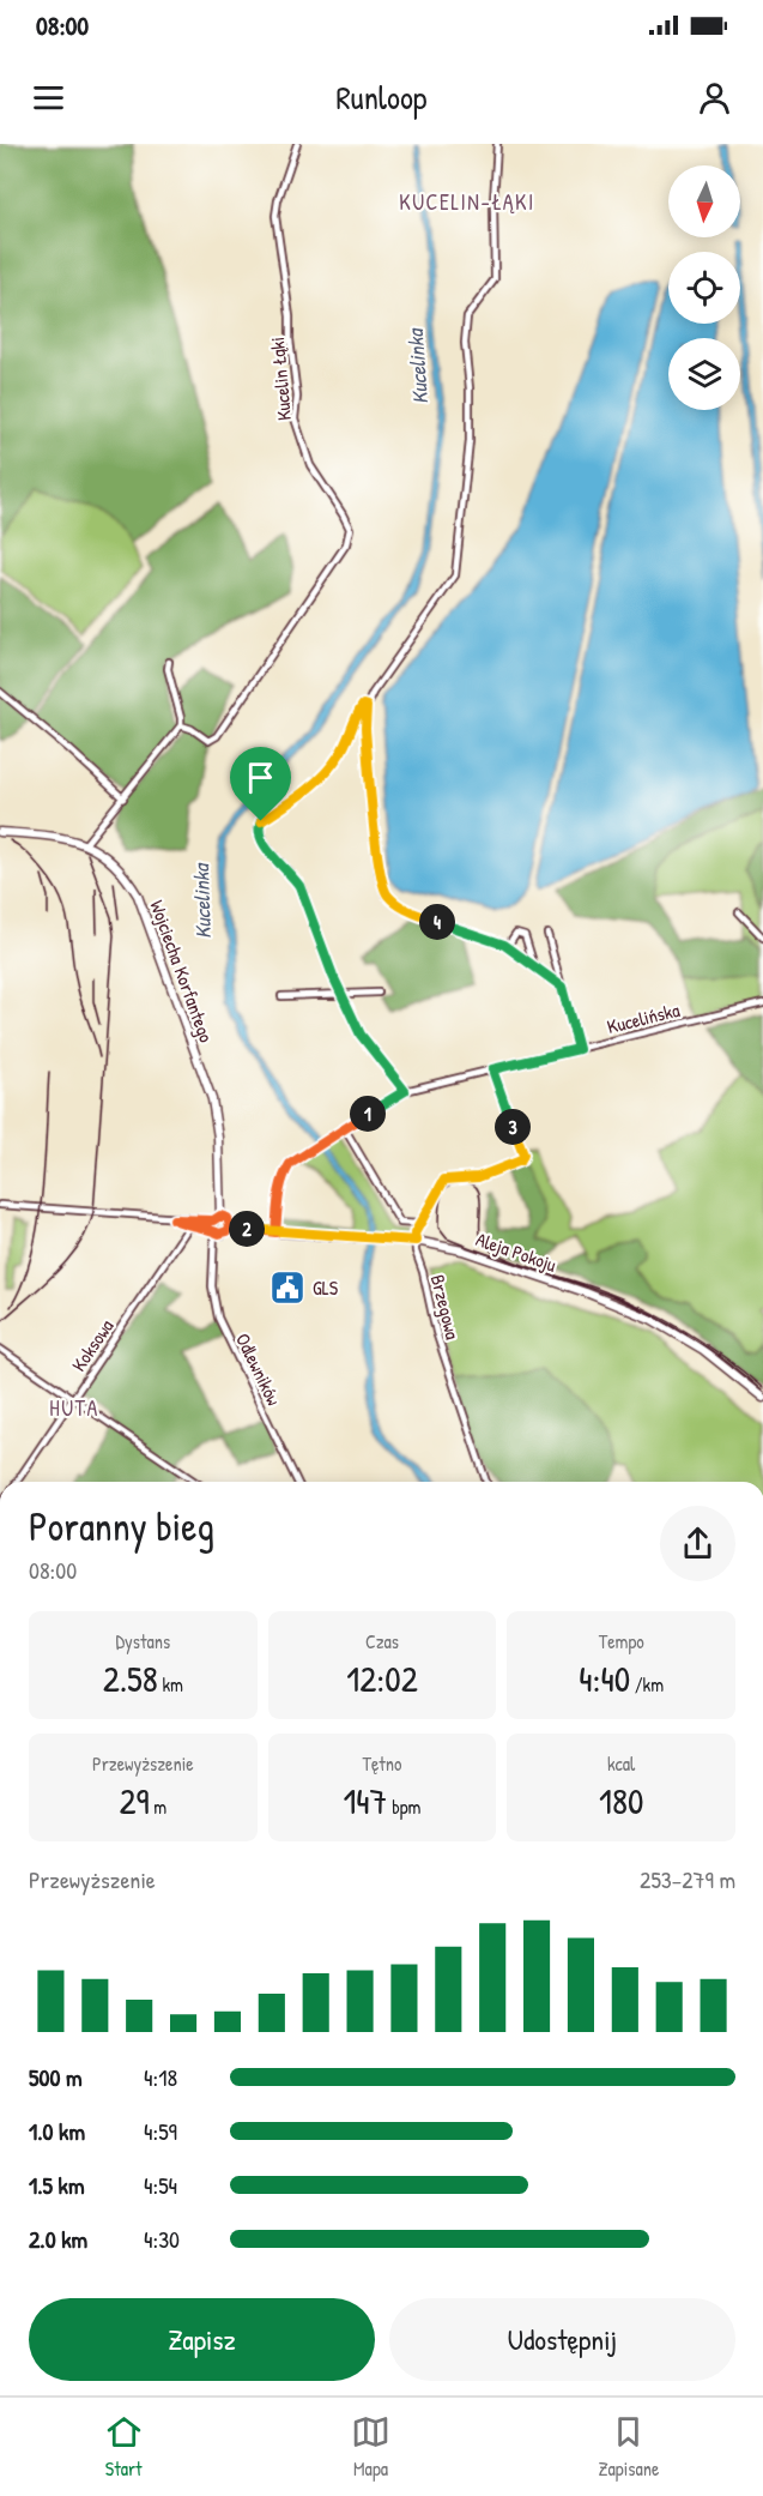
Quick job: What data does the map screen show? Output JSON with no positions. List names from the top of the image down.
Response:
{
  "streets": {
    "street": [
      "Kucelin Łąki",
      "Wojciecha Korfantego",
      "Kucelińska",
      "Aleja Pokoju",
      "Brzegowa",
      "Koksowa",
      "Odlewników"
    ]
  },
  "crossings": [
    ["Kucelińska", "Aleja Pokoju"],
    ["Kucelińska", "Brzegowa"],
    ["Aleja Pokoju", "Brzegowa"]
  ],
  "districts": ["KUCELIN-ŁĄKI", "HUTA"],
  "water": ["Kucelinka"],
  "places": {
    "public building": ["GLS"]
  },
  "north": "bottom",
  "page": {
    "status": "08:00",
    "header": "Runloop",
    "pins": [
      "4",
      "1",
      "3",
      "2"
    ],
    "heading": ["Poranny bieg", "08:00"],
    "stats": [
      ["Dystans", "2.58 km"],
      ["Czas", "12:02"],
      ["Tempo", "4:40 /km"],
      ["Przewyższenie", "29 m"],
      ["Tętno", "147 bpm"],
      ["kcal", "180"]
    ],
    "chart": ["Przewyższenie", "253–279 m"],
    "list": [
      {
        "name": "500 m",
        "note": "4:18"
      },
      {
        "name": "1.0 km",
        "note": "4:59"
      },
      {
        "name": "1.5 km",
        "note": "4:54"
      },
      {
        "name": "2.0 km",
        "note": "4:30"
      }
    ],
    "buttons": ["Zapisz", "Udostępnij"],
    "tabs": ["Start", "Mapa", "Zapisane"]
  }
}
